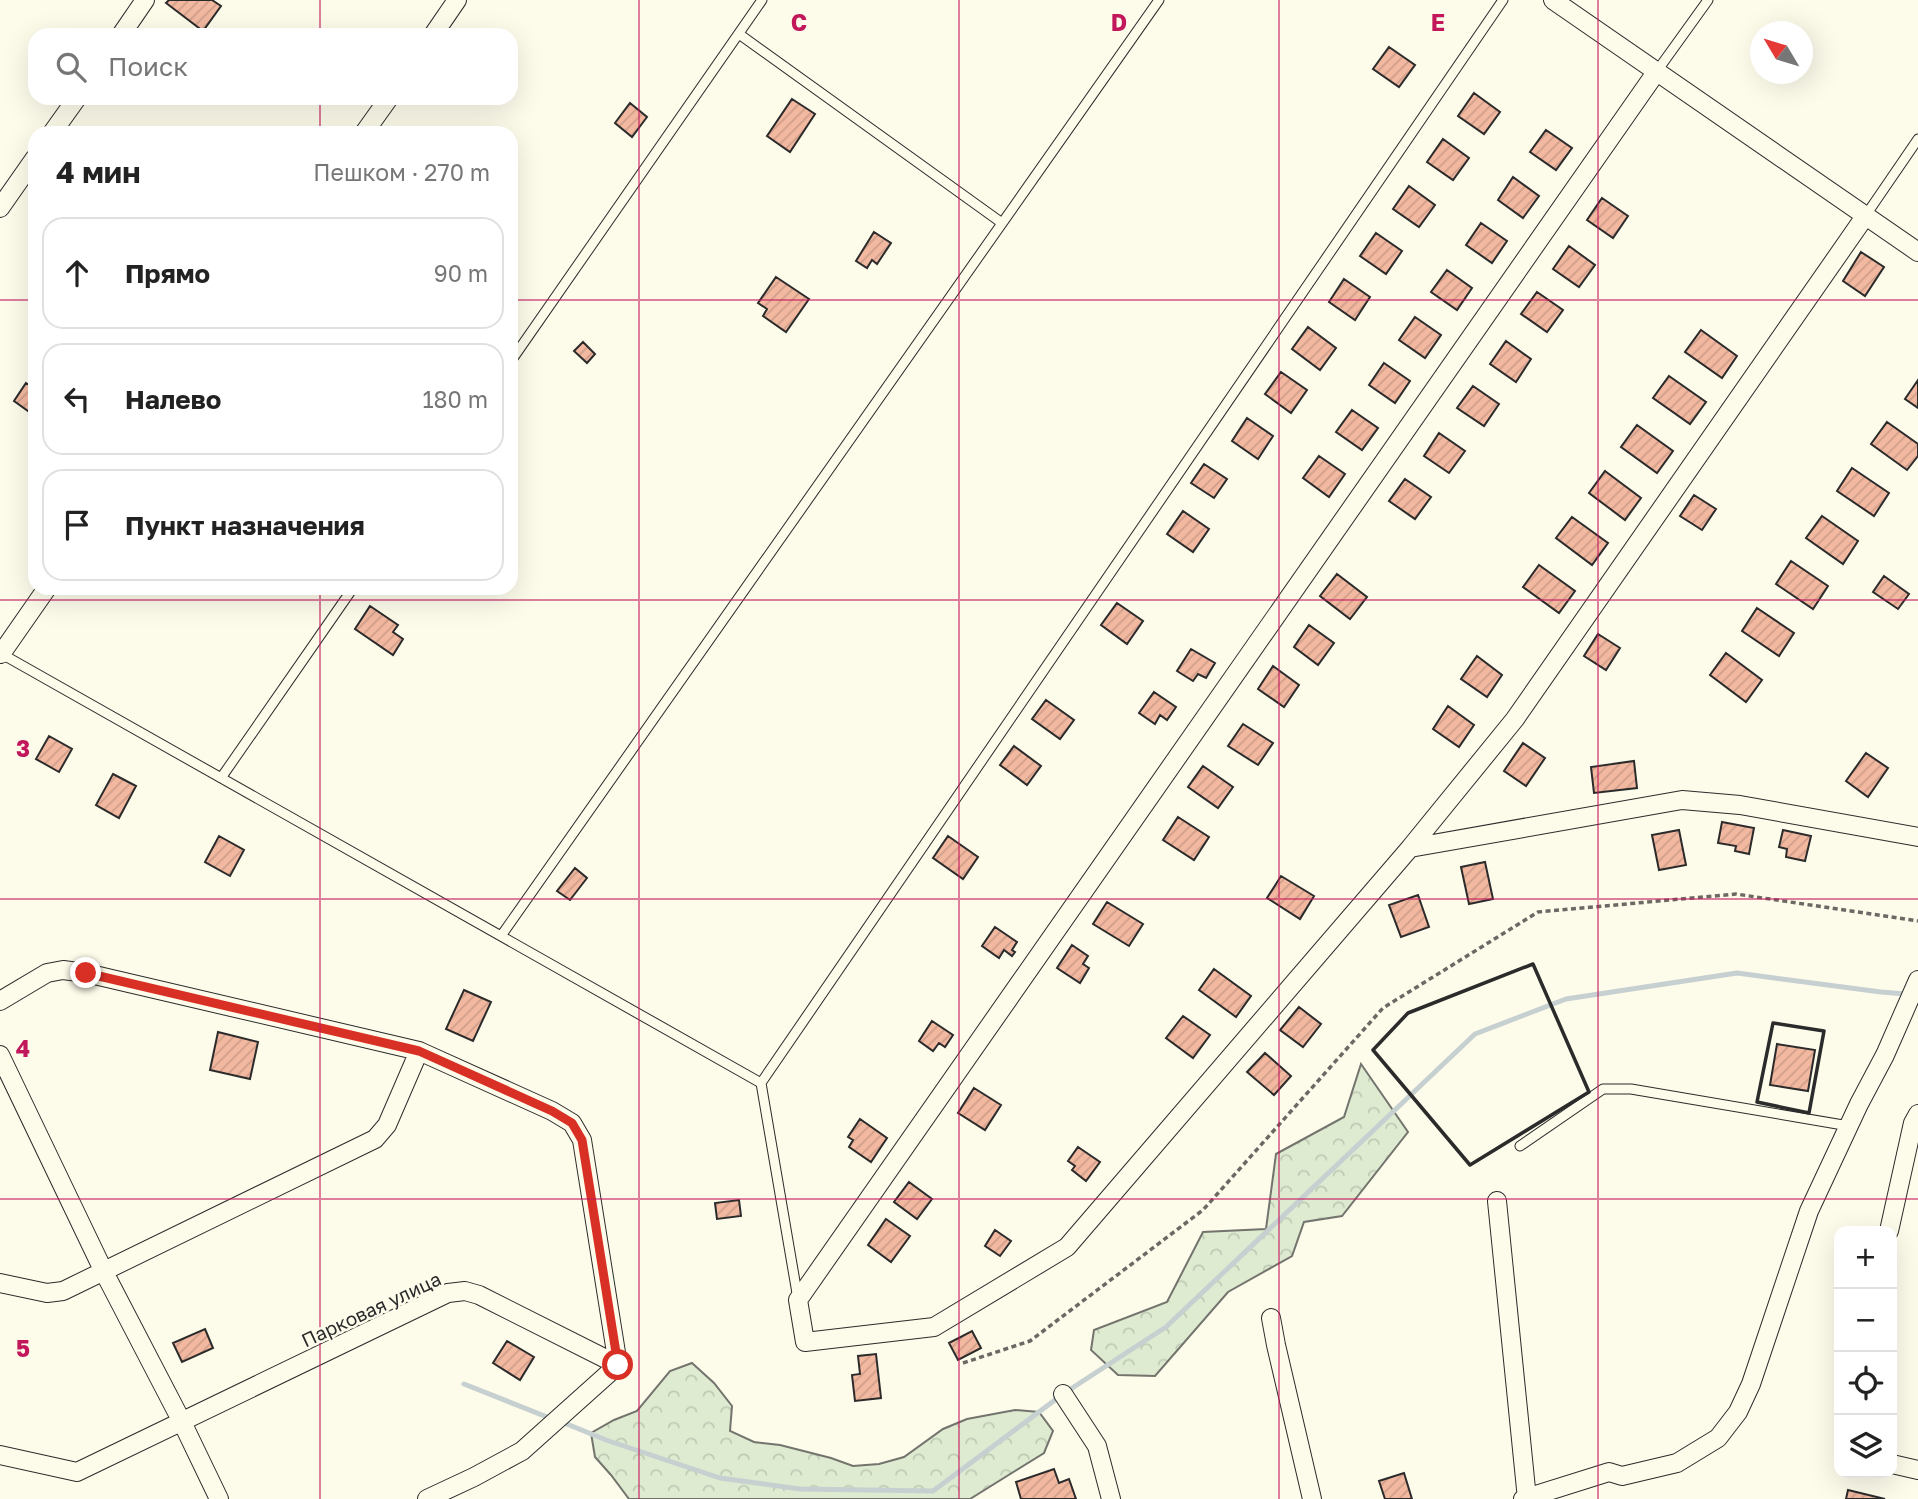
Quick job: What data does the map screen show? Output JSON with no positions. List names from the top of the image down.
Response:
{
  "streets": {
    "street": ["Парковая улица"]
  },
  "north": "top left",
  "page": {
    "search": "Поиск",
    "heading": ["4 мин", "Пешком · 270 m"],
    "list": [
      ["Прямо", "90 m"],
      ["Налево", "180 m"],
      "Пункт назначения"
    ],
    "map_buttons": ["+", "−"]
  },
  "grid": {
    "columns": ["C", "D", "E"],
    "rows": ["3", "4", "5"]
  }
}
